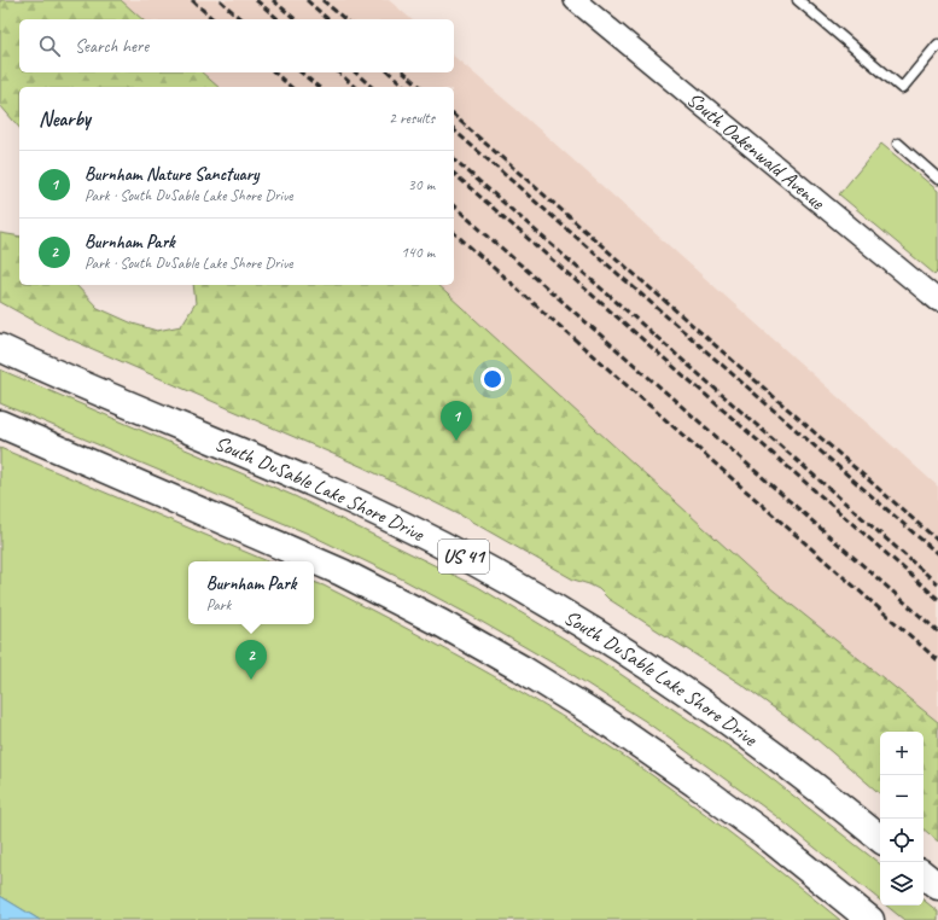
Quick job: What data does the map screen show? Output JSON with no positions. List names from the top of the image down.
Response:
{
  "streets": {
    "highway": ["South DuSable Lake Shore Drive", "US 41"],
    "street": ["South Oakenwald Avenue"]
  },
  "page": {
    "search": "Search here",
    "heading": ["Nearby", "2 results"],
    "list": [
      {
        "mark": "1",
        "name": "Burnham Nature Sanctuary",
        "note": "Park · South DuSable Lake Shore Drive",
        "value": "30 m"
      },
      {
        "mark": "2",
        "name": "Burnham Park",
        "note": "Park · South DuSable Lake Shore Drive",
        "value": "140 m"
      }
    ],
    "pins": ["1", "2"],
    "popup": ["Burnham Park", "Park"],
    "map_buttons": ["+", "−"]
  }
}
